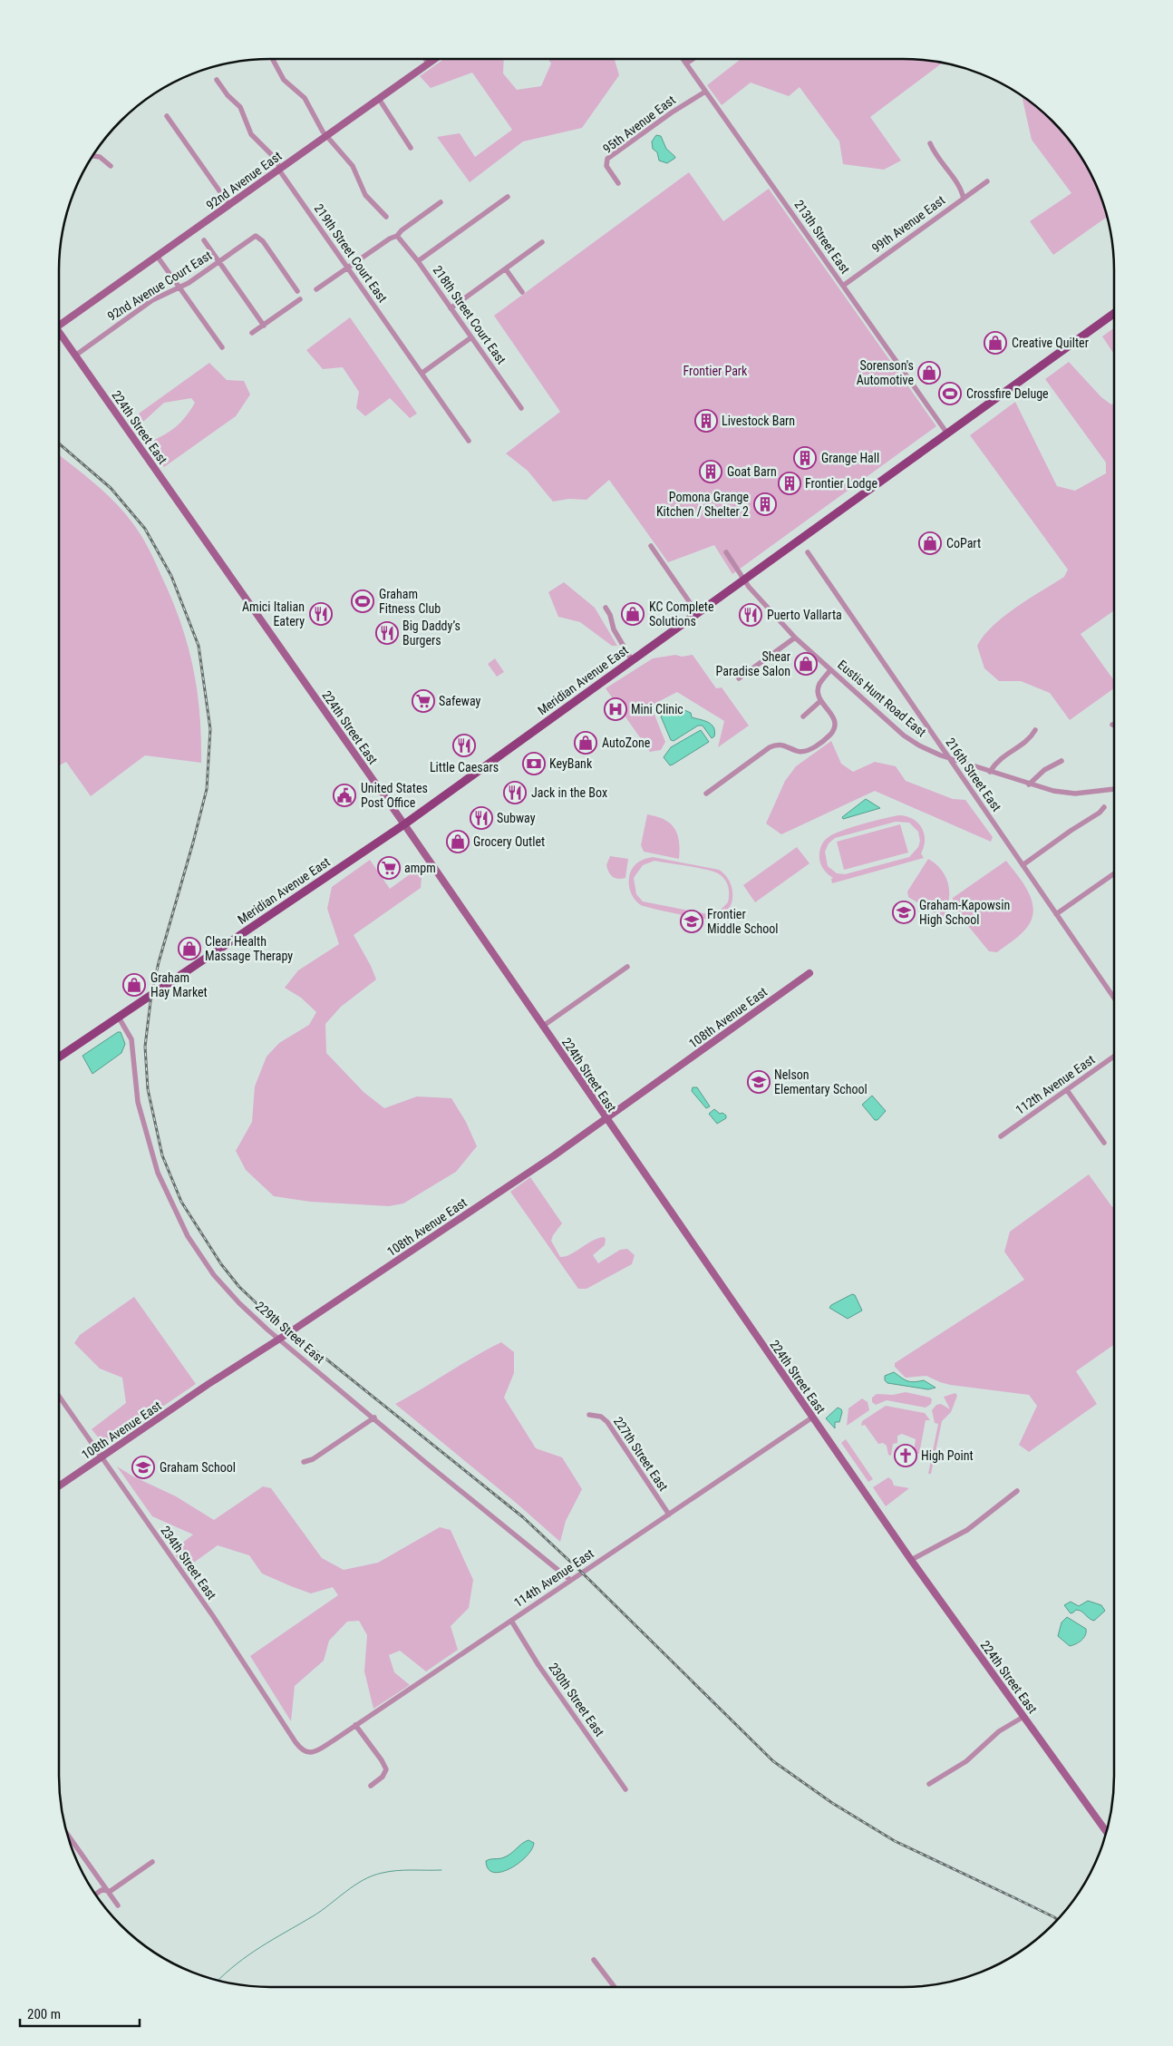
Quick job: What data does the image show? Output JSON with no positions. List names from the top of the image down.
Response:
{
  "streets": {
    "main road": [
      "92nd Avenue East",
      "224th Street East",
      "Meridian Avenue East",
      "108th Avenue East"
    ],
    "street": [
      "95th Avenue East",
      "99th Avenue East",
      "213th Street East",
      "219th Street Court East",
      "92nd Avenue Court East",
      "218th Street Court East",
      "Eustis Hunt Road East",
      "216th Street East",
      "112th Avenue East",
      "229th Street East",
      "227th Street East",
      "234th Street East",
      "114th Avenue East",
      "230th Street East"
    ]
  },
  "crossings": [
    ["95th Avenue East", "213th Street East"],
    ["92nd Avenue East", "219th Street Court East"],
    ["99th Avenue East", "213th Street East"],
    ["213th Street East", "Meridian Avenue East"],
    ["92nd Avenue Court East", "224th Street East"],
    ["224th Street East", "Meridian Avenue East"],
    ["224th Street East", "108th Avenue East"],
    ["224th Street East", "114th Avenue East"],
    ["Meridian Avenue East", "Eustis Hunt Road East"],
    ["Meridian Avenue East", "229th Street East"],
    ["Eustis Hunt Road East", "216th Street East"],
    ["108th Avenue East", "229th Street East"],
    ["108th Avenue East", "234th Street East"],
    ["229th Street East", "114th Avenue East"],
    ["227th Street East", "114th Avenue East"],
    ["234th Street East", "114th Avenue East"],
    ["114th Avenue East", "230th Street East"]
  ],
  "parks": ["Frontier Park"],
  "places": {
    "shop": [
      "Creative Quilter",
      "Sorenson's Automotive",
      "CoPart",
      "KC Complete Solutions",
      "Shear Paradise Salon",
      "AutoZone",
      "Grocery Outlet",
      "Clear Health Massage Therapy",
      "Graham Hay Market"
    ],
    "sports": ["Crossfire Deluge", "Graham Fitness Club"],
    "building": [
      "Livestock Barn",
      "Grange Hall",
      "Goat Barn",
      "Frontier Lodge",
      "Pomona Grange Kitchen / Shelter 2"
    ],
    "restaurant": [
      "Amici Italian Eatery",
      "Puerto Vallarta",
      "Big Daddy’s Burgers",
      "Little Caesars",
      "Jack in the Box",
      "Subway"
    ],
    "supermarket": ["Safeway", "ampm"],
    "hospital": ["Mini Clinic"],
    "bank": ["KeyBank"],
    "public building": ["United States Post Office"],
    "school or university": [
      "Graham-Kapowsin High School",
      "Frontier Middle School",
      "Nelson Elementary School",
      "Graham School"
    ],
    "church": ["High Point"]
  },
  "scale_bar": "200 m"
}
